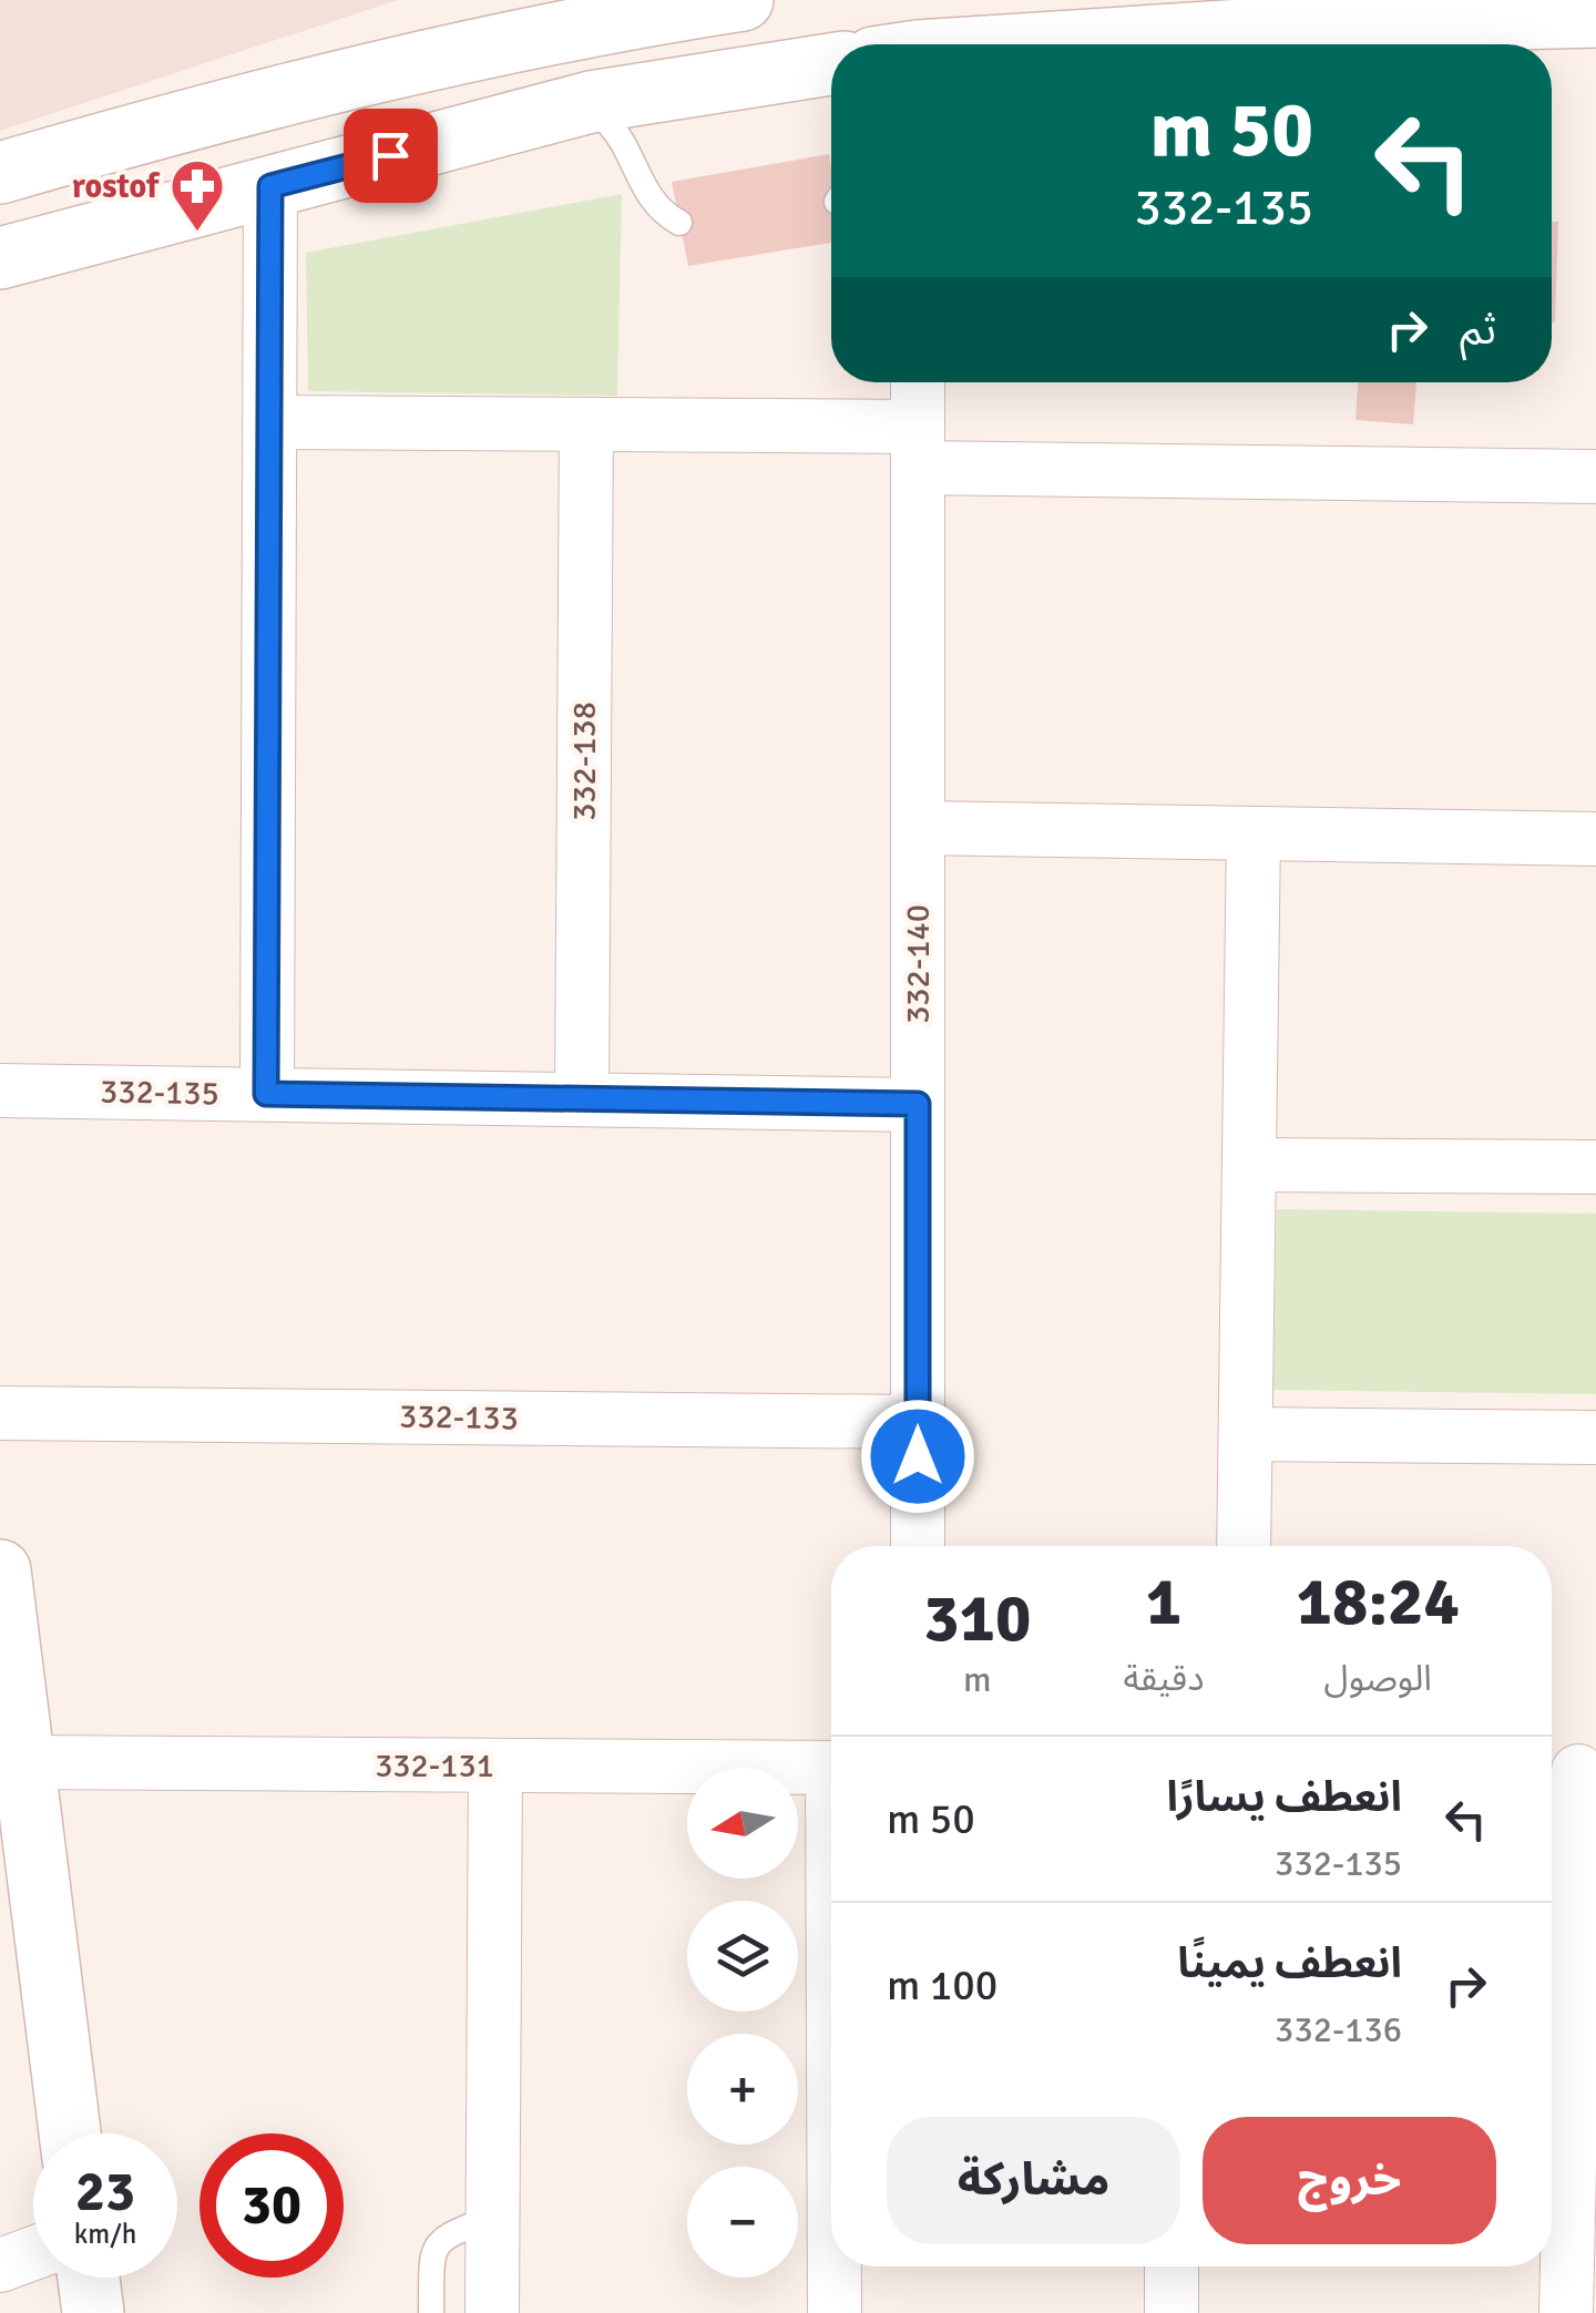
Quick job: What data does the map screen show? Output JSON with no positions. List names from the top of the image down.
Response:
{
  "streets": {
    "street": [
      "332-138",
      "332-140",
      "332-135",
      "332-133",
      "332-131"
    ]
  },
  "crossings": [
    ["332-138", "332-135"],
    ["332-140", "332-135"],
    ["332-140", "332-133"]
  ],
  "places": {
    "pharmacy": ["rostof"]
  },
  "north": "left",
  "page": {
    "turn": ["50 m", "332-135"],
    "then": "ثم",
    "eta": [
      "18:24",
      "الوصول",
      "1",
      "دقيقة",
      "310",
      "m"
    ],
    "list": [
      {
        "name": "انعطف يسارًا",
        "note": "332-135",
        "value": "50 m"
      },
      {
        "name": "انعطف يمينًا",
        "note": "332-136",
        "value": "100 m"
      }
    ],
    "map_buttons": ["+", "−"],
    "buttons": ["خروج", "مشاركة"],
    "speed": "23 km/h",
    "limit": "30"
  }
}
